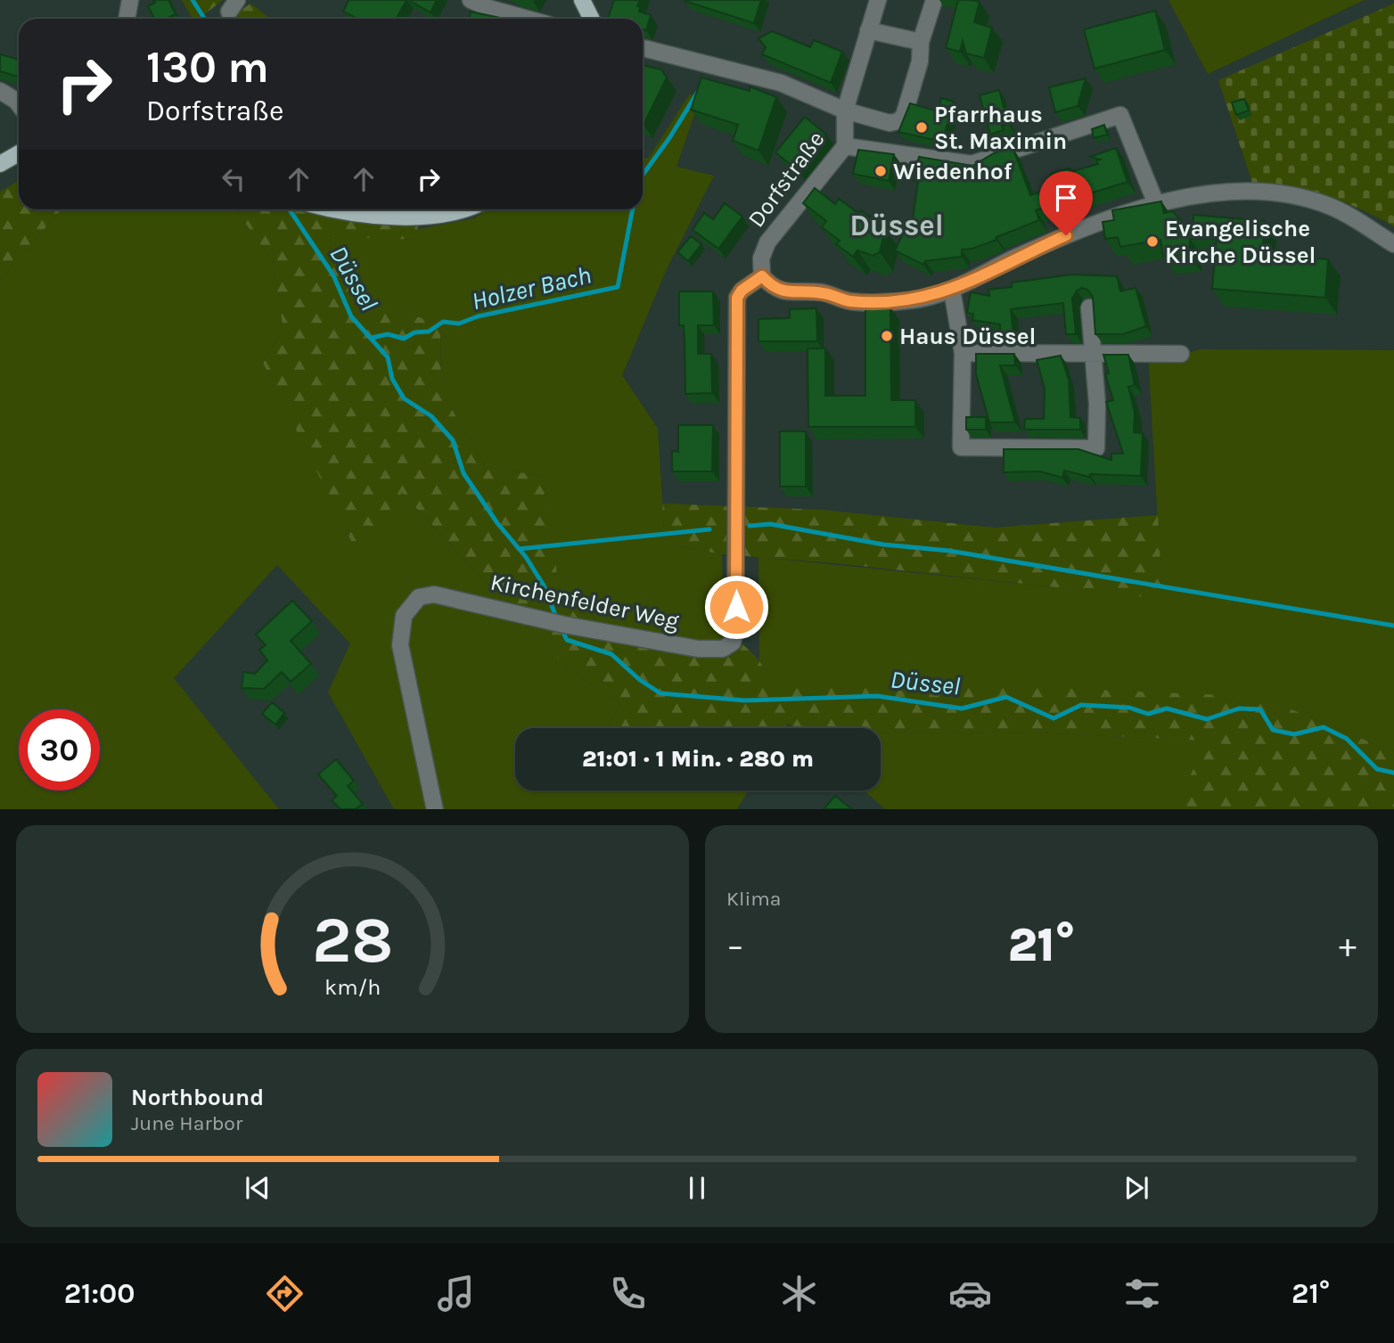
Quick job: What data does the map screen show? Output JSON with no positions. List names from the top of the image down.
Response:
{
  "streets": {
    "street": ["Dorfstraße", "Kirchenfelder Weg"]
  },
  "crossings": [
    ["Dorfstraße", "Kirchenfelder Weg"]
  ],
  "districts": ["Düssel"],
  "water": ["Düssel", "Holzer Bach"],
  "places": [
    "Pfarrhaus St. Maximin",
    "Wiedenhof",
    "Evangelische Kirche Düssel",
    "Haus Düssel"
  ],
  "page": {
    "turn": ["130 m", "Dorfstraße"],
    "limit": "30",
    "trip": "21:01 · 1 Min. · 280 m",
    "tile": "Klima",
    "heat": ["−", "21°", "+"],
    "song": ["Northbound", "June Harbor"],
    "tabs": ["21:00", "21°"],
    "gauge": ["28", "km/h"]
  }
}
